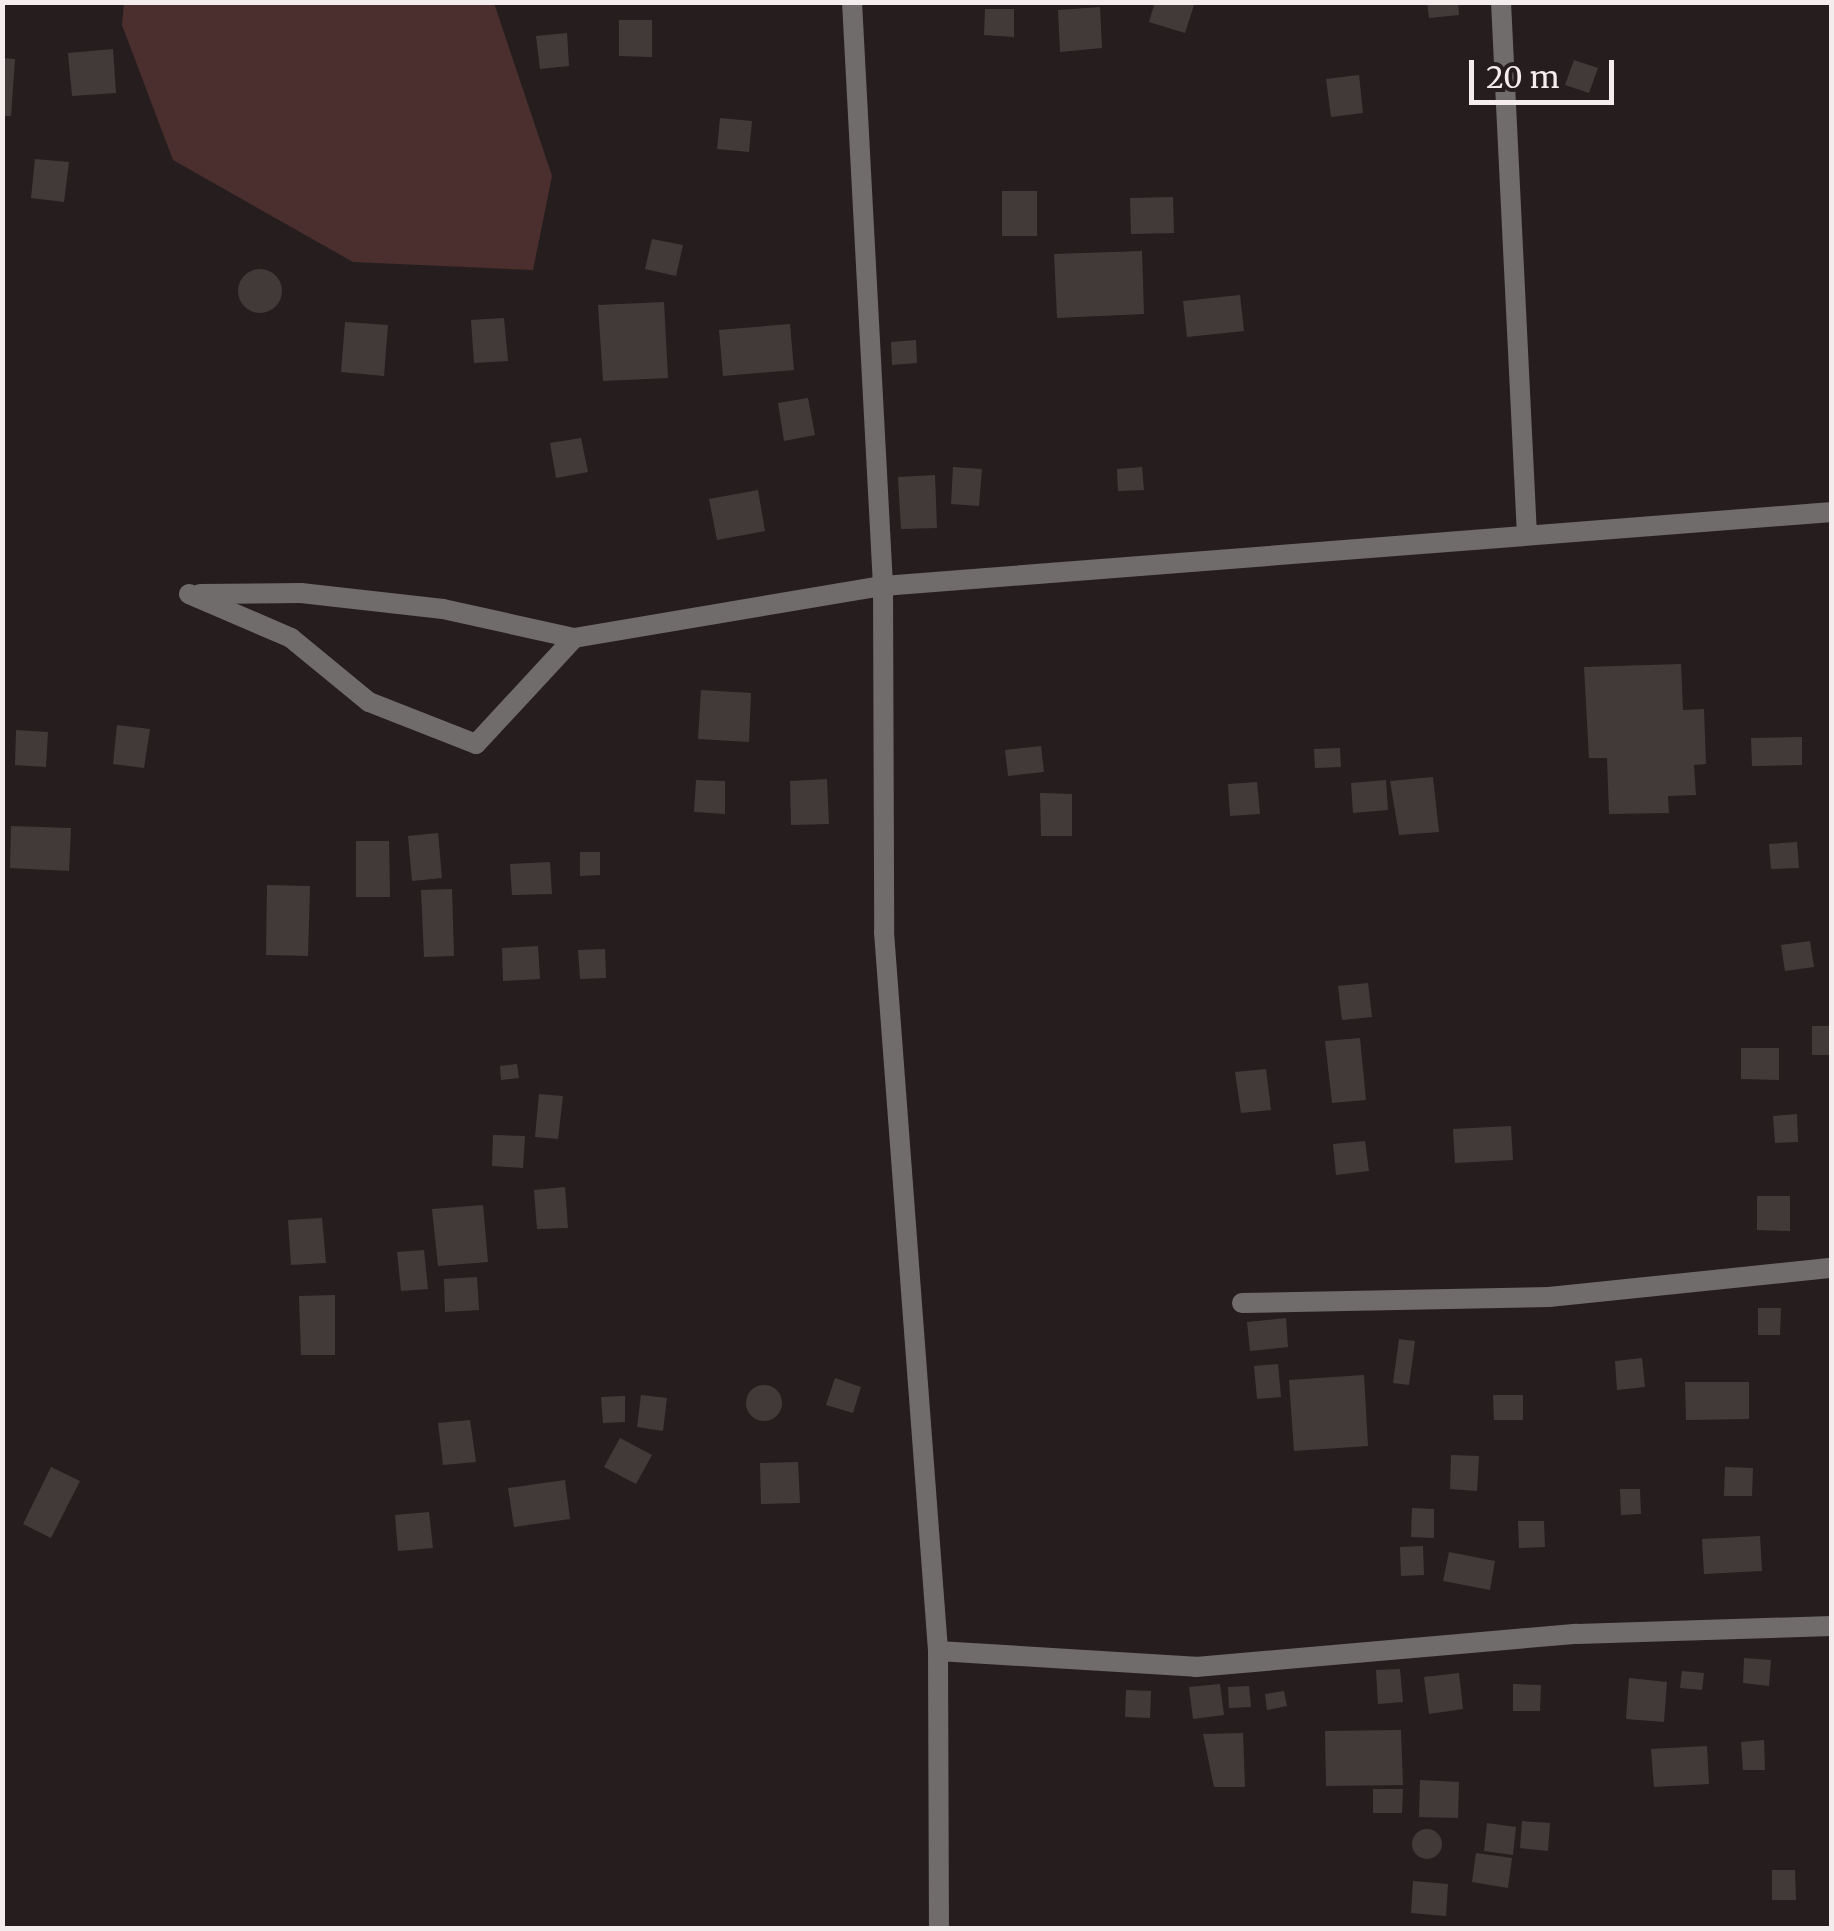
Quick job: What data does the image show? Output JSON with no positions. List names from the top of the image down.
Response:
{
  "scale_bar": "20 m"
}
